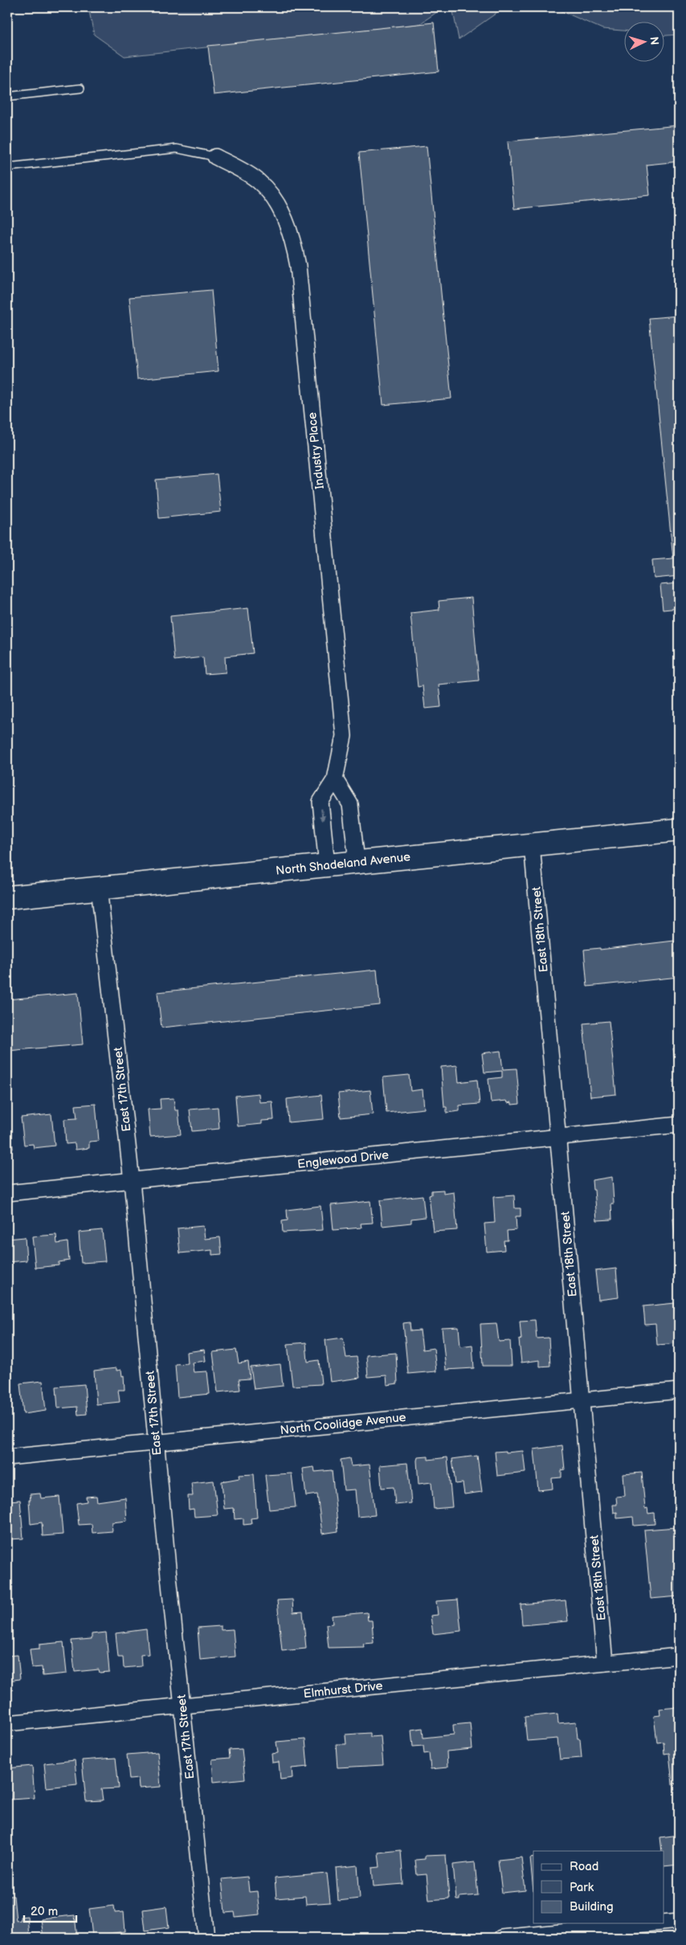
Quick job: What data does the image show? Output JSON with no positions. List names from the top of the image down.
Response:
{
  "streets": {
    "main road": ["North Shadeland Avenue"],
    "street": [
      "Industry Place",
      "East 18th Street",
      "East 17th Street",
      "Englewood Drive",
      "North Coolidge Avenue",
      "Elmhurst Drive"
    ]
  },
  "crossings": [
    ["Industry Place", "North Shadeland Avenue"],
    ["North Shadeland Avenue", "East 18th Street"],
    ["North Shadeland Avenue", "East 17th Street"],
    ["East 18th Street", "Englewood Drive"],
    ["East 18th Street", "North Coolidge Avenue"],
    ["East 18th Street", "Elmhurst Drive"],
    ["East 17th Street", "Englewood Drive"],
    ["East 17th Street", "North Coolidge Avenue"],
    ["East 17th Street", "Elmhurst Drive"]
  ],
  "legend": ["Road", "Park", "Building"],
  "scale_bar": "20 m",
  "north": "right"
}
